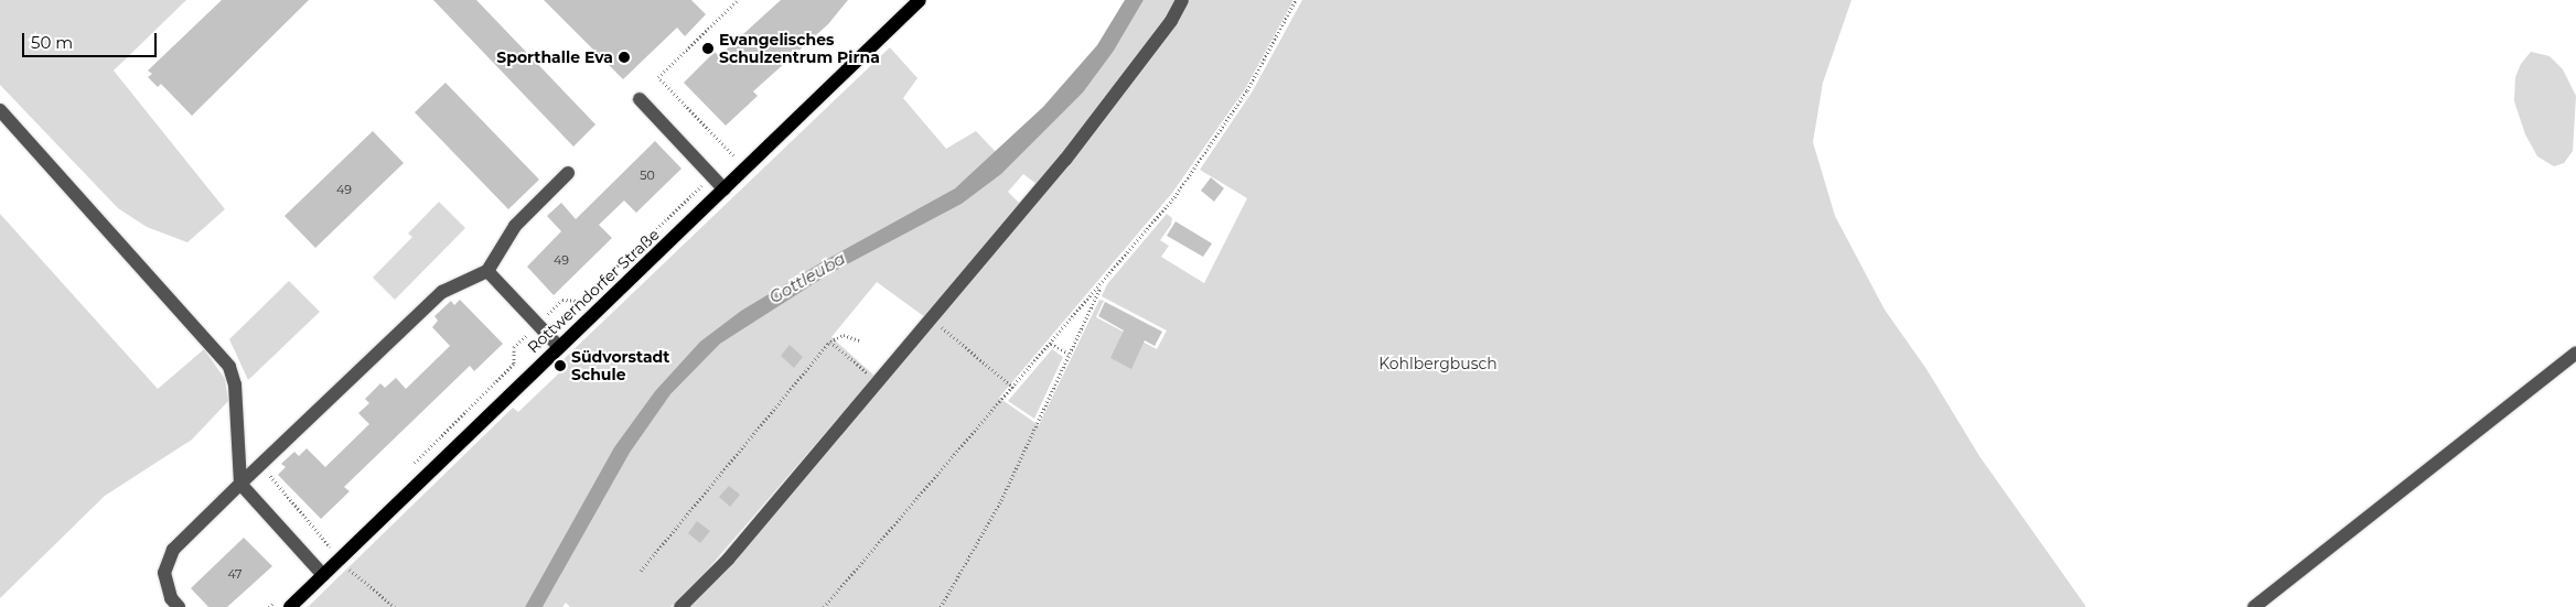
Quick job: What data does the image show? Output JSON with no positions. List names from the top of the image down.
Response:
{
  "streets": {
    "main road": ["Rottwerndorfer Straße"]
  },
  "water": ["Gottleuba"],
  "parks": ["Kohlbergbusch"],
  "places": ["Evangelisches Schulzentrum Pirna", "Sporthalle Eva", "Südvorstadt Schule"],
  "house_numbers": [
    "50",
    "49",
    "49",
    "47"
  ],
  "scale_bar": "50 m"
}
